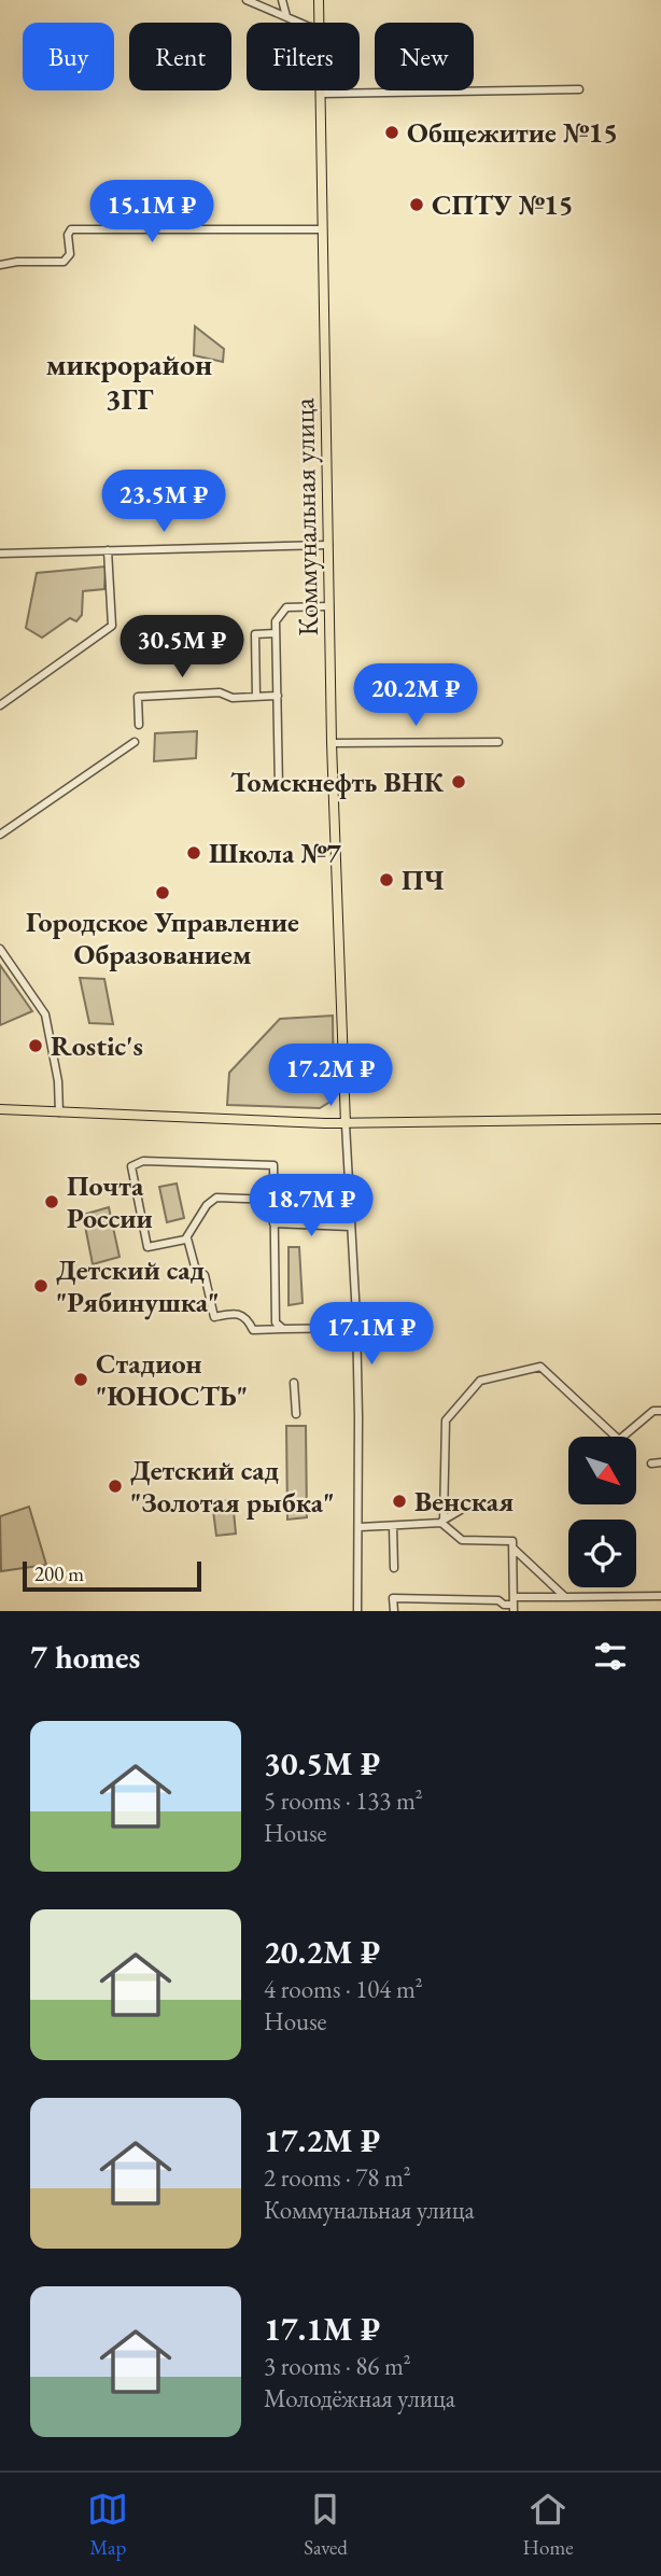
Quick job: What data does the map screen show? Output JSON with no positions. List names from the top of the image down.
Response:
{
  "streets": {
    "main road": ["Коммунальная улица"]
  },
  "districts": ["микрорайон 3ГГ"],
  "places": [
    "Общежитие №15",
    "СПТУ №15",
    "Томскнефть ВНК",
    "Школа №7",
    "ПЧ",
    "Городское Управление Образованием",
    "Rostic's",
    "Почта России",
    "Детский сад \"Рябинушка\"",
    "Стадион \"ЮНОСТЬ\"",
    "Детский сад \"Золотая рыбка\"",
    "Венская"
  ],
  "scale_bar": "200 m",
  "north": "bottom right",
  "page": {
    "chip": [
      "Buy",
      "Rent",
      "Filters",
      "New"
    ],
    "price": [
      "15.1M ₽",
      "23.5M ₽",
      "30.5M ₽",
      "20.2M ₽",
      "17.2M ₽",
      "18.7M ₽",
      "17.1M ₽"
    ],
    "scale": "200 m",
    "heading": "7 homes",
    "list": [
      {
        "name": "30.5M ₽",
        "note": "5 rooms · 133 m² · House"
      },
      {
        "name": "20.2M ₽",
        "note": "4 rooms · 104 m² · House"
      },
      {
        "name": "17.2M ₽",
        "note": "2 rooms · 78 m² · Коммунальная улица"
      },
      {
        "name": "17.1M ₽",
        "note": "3 rooms · 86 m² · Молодёжная улица"
      }
    ],
    "tabs": ["Map", "Saved", "Home"]
  }
}
